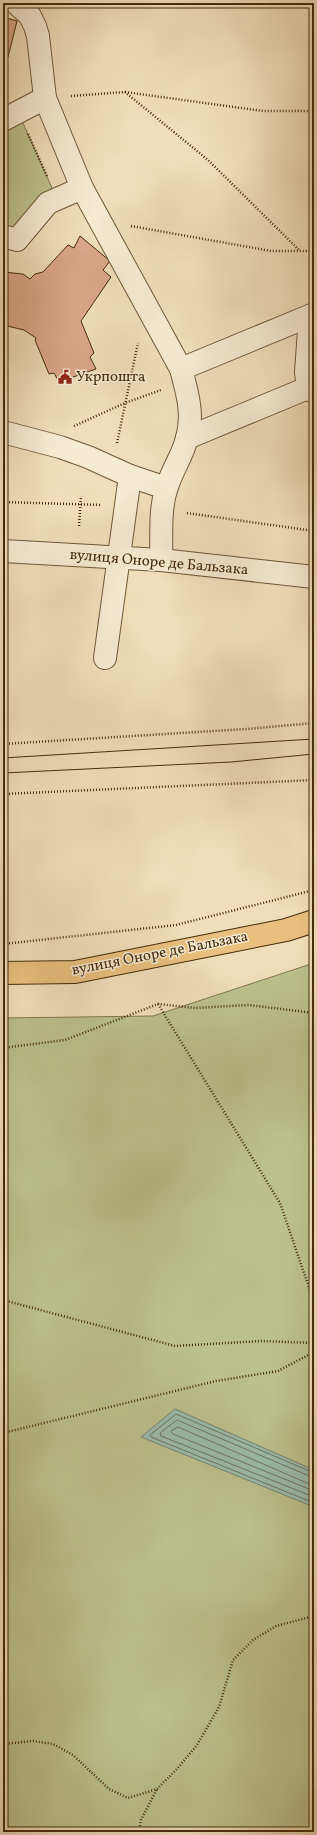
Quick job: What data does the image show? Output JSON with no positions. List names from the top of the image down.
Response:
{
  "streets": {
    "main road": ["вулиця Оноре де Бальзака"]
  },
  "places": {
    "public building": ["Укрпошта"]
  }
}
